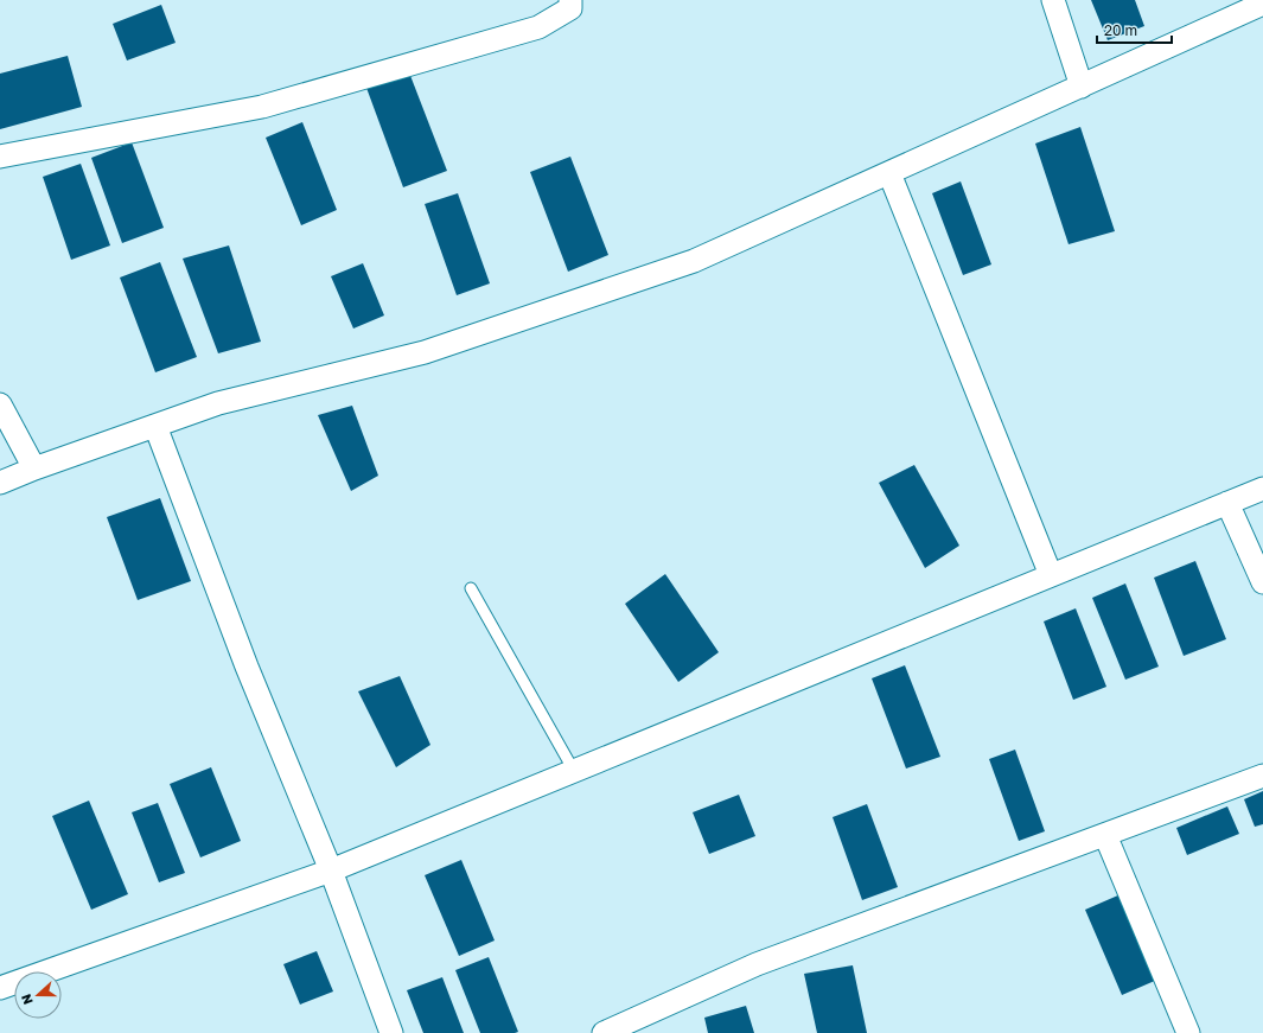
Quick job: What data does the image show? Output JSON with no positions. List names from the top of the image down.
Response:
{
  "scale_bar": "20 m",
  "north": "left"
}
